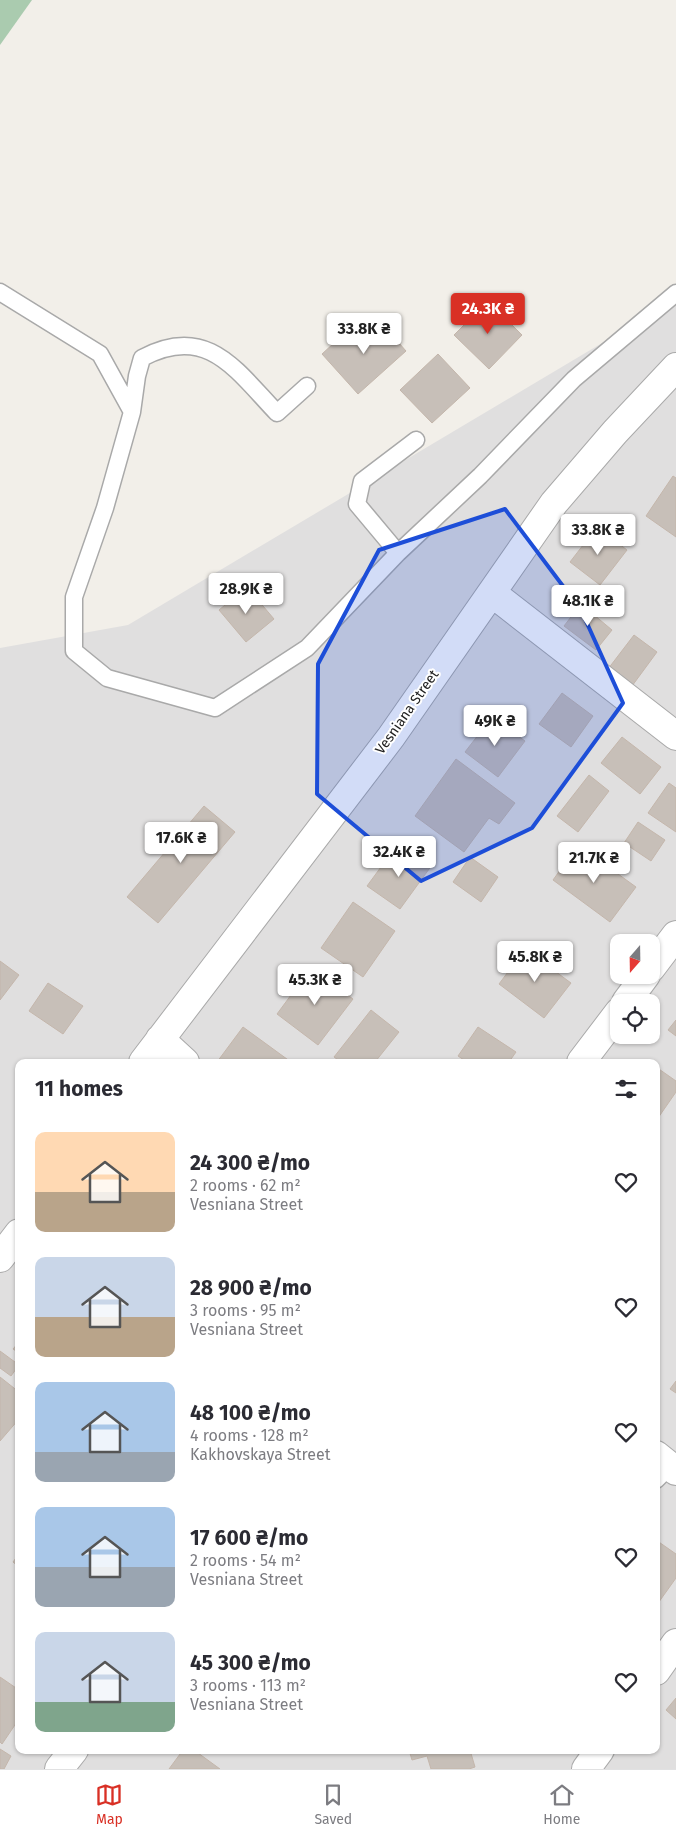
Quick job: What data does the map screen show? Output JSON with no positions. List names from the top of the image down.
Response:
{
  "streets": {
    "street": ["Vesniana Street"]
  },
  "north": "bottom",
  "page": {
    "price": [
      "24.3K ₴",
      "33.8K ₴",
      "33.8K ₴",
      "28.9K ₴",
      "48.1K ₴",
      "49K ₴",
      "17.6K ₴",
      "32.4K ₴",
      "21.7K ₴",
      "45.8K ₴",
      "45.3K ₴"
    ],
    "heading": "11 homes",
    "list": [
      {
        "name": "24 300 ₴/mo",
        "note": "2 rooms · 62 m² · Vesniana Street"
      },
      {
        "name": "28 900 ₴/mo",
        "note": "3 rooms · 95 m² · Vesniana Street"
      },
      {
        "name": "48 100 ₴/mo",
        "note": "4 rooms · 128 m² · Kakhovskaya Street"
      },
      {
        "name": "17 600 ₴/mo",
        "note": "2 rooms · 54 m² · Vesniana Street"
      },
      {
        "name": "45 300 ₴/mo",
        "note": "3 rooms · 113 m² · Vesniana Street"
      }
    ],
    "tabs": ["Map", "Saved", "Home"]
  }
}
